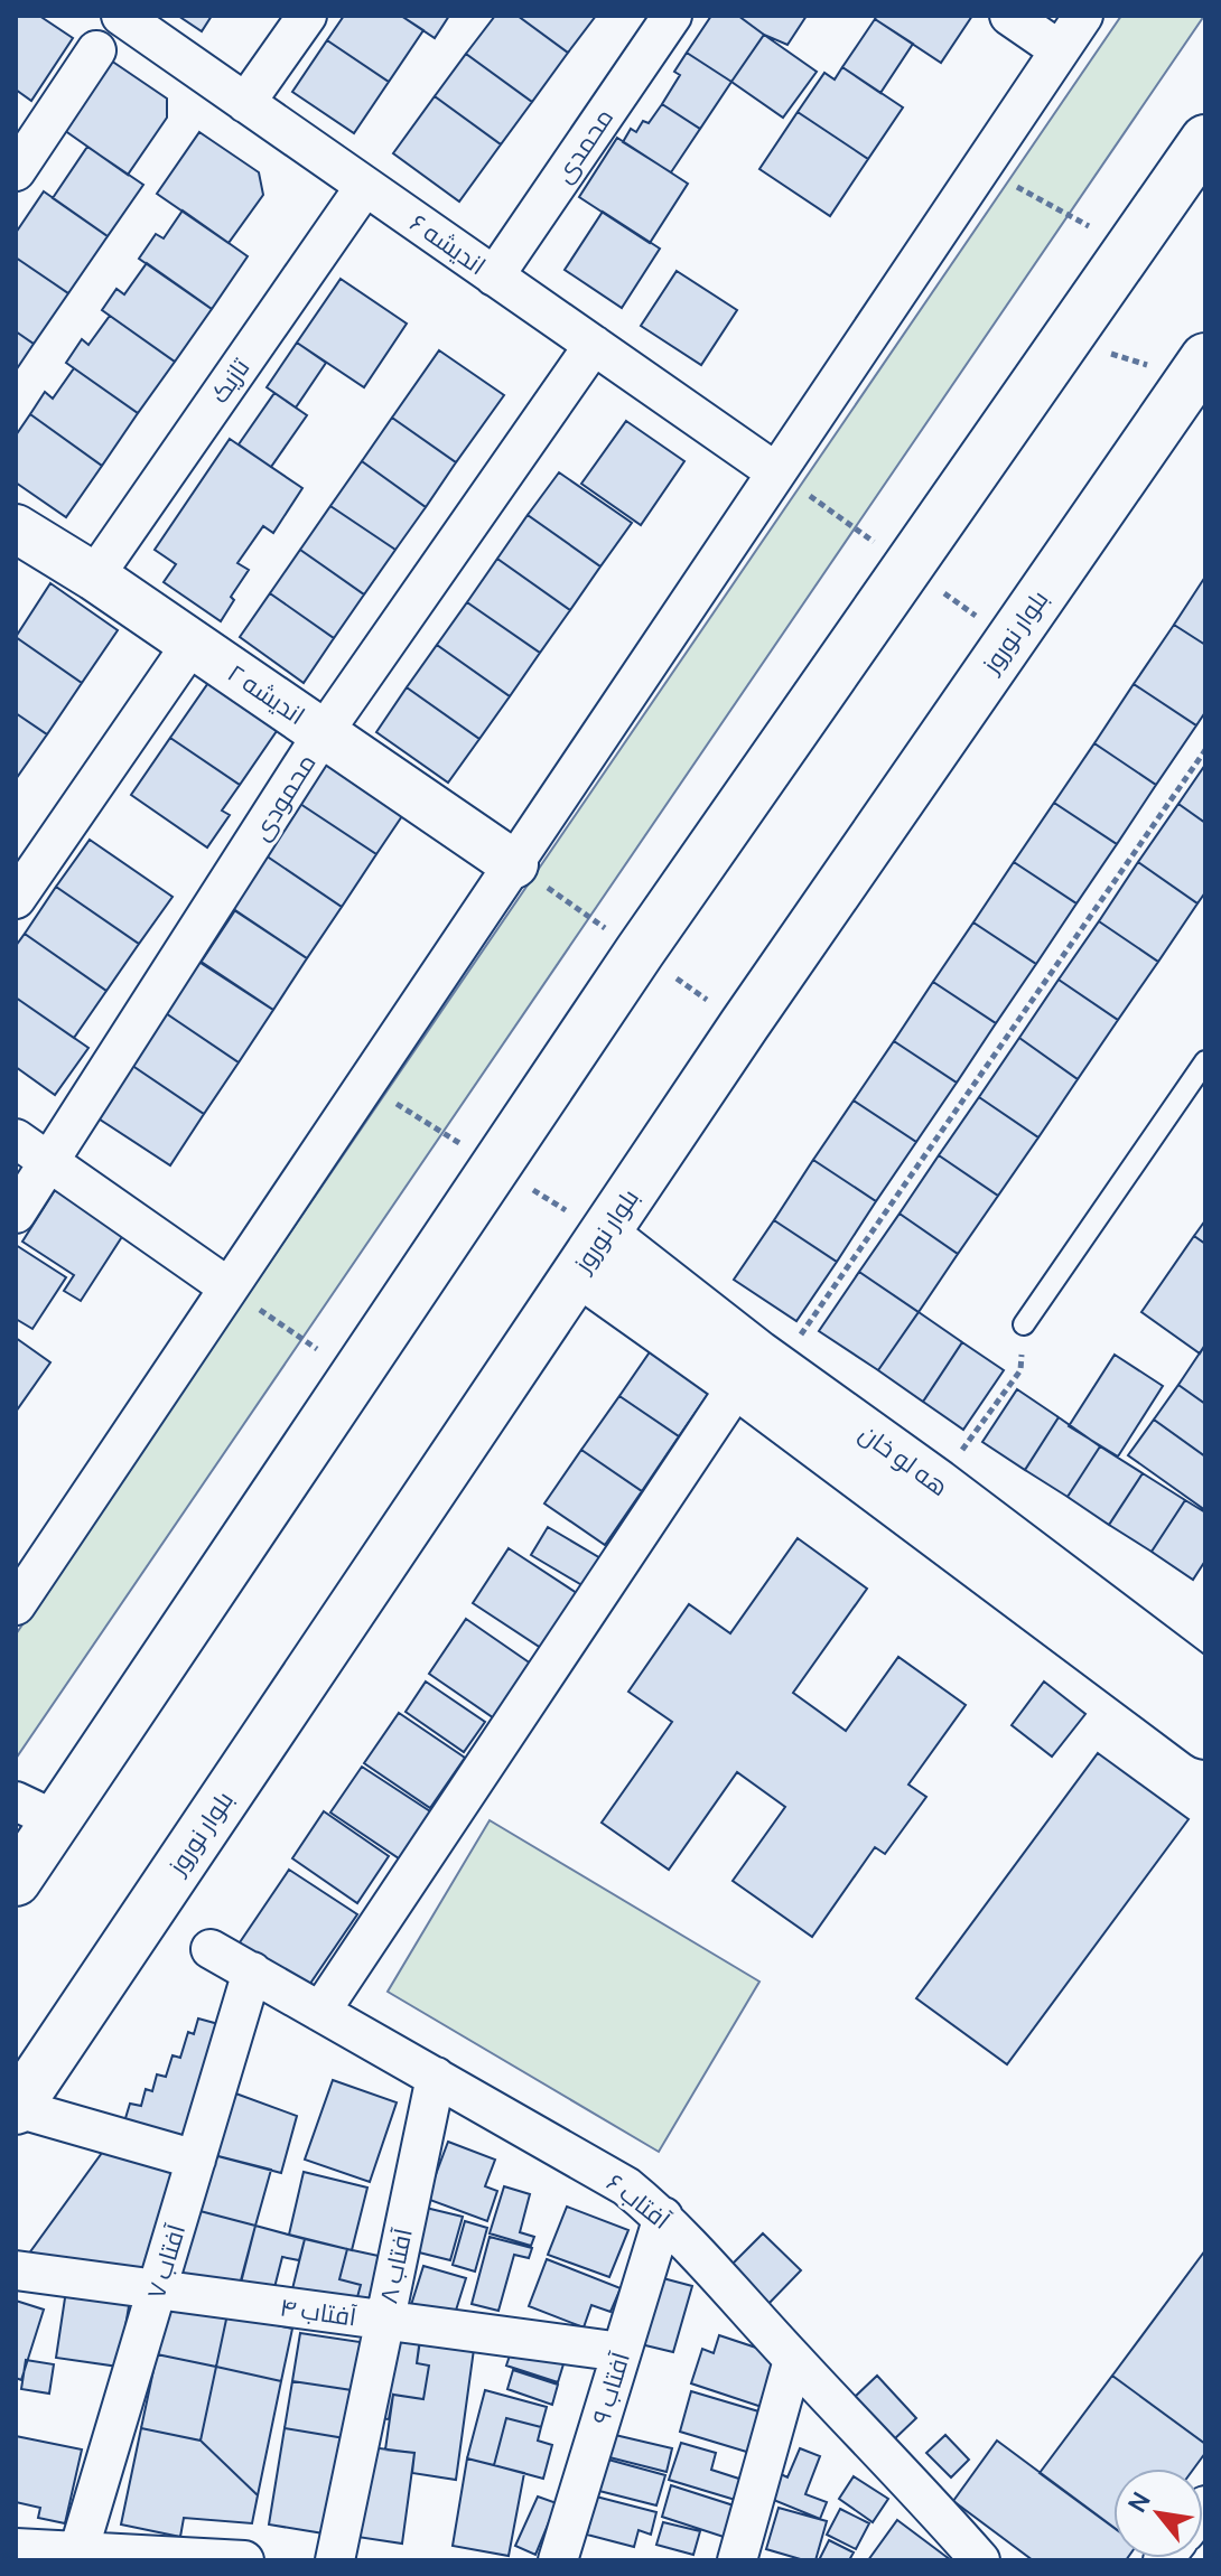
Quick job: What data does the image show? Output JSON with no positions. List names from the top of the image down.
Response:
{
  "streets": {
    "main road": ["بلوار نوروز"],
    "street": [
      "محمدی",
      "اندیشه ۶",
      "تازیک",
      "اندیشه ۲",
      "محمودی",
      "هه لو خان",
      "آفتاب ۶",
      "آفتاب ۷",
      "آفتاب ۸",
      "آفتاب ۴",
      "آفتاب ۹"
    ]
  },
  "crossings": [
    ["محمدی", "اندیشه ۶"],
    ["اندیشه ۶", "تازیک"],
    ["اندیشه ۶", "محمودی"],
    ["تازیک", "اندیشه ۲"],
    ["اندیشه ۲", "محمودی"],
    ["آفتاب ۶", "آفتاب ۷"],
    ["آفتاب ۶", "آفتاب ۸"],
    ["آفتاب ۶", "آفتاب ۹"],
    ["آفتاب ۷", "آفتاب ۴"],
    ["آفتاب ۸", "آفتاب ۴"],
    ["آفتاب ۴", "آفتاب ۹"]
  ],
  "north": "top left"
}
